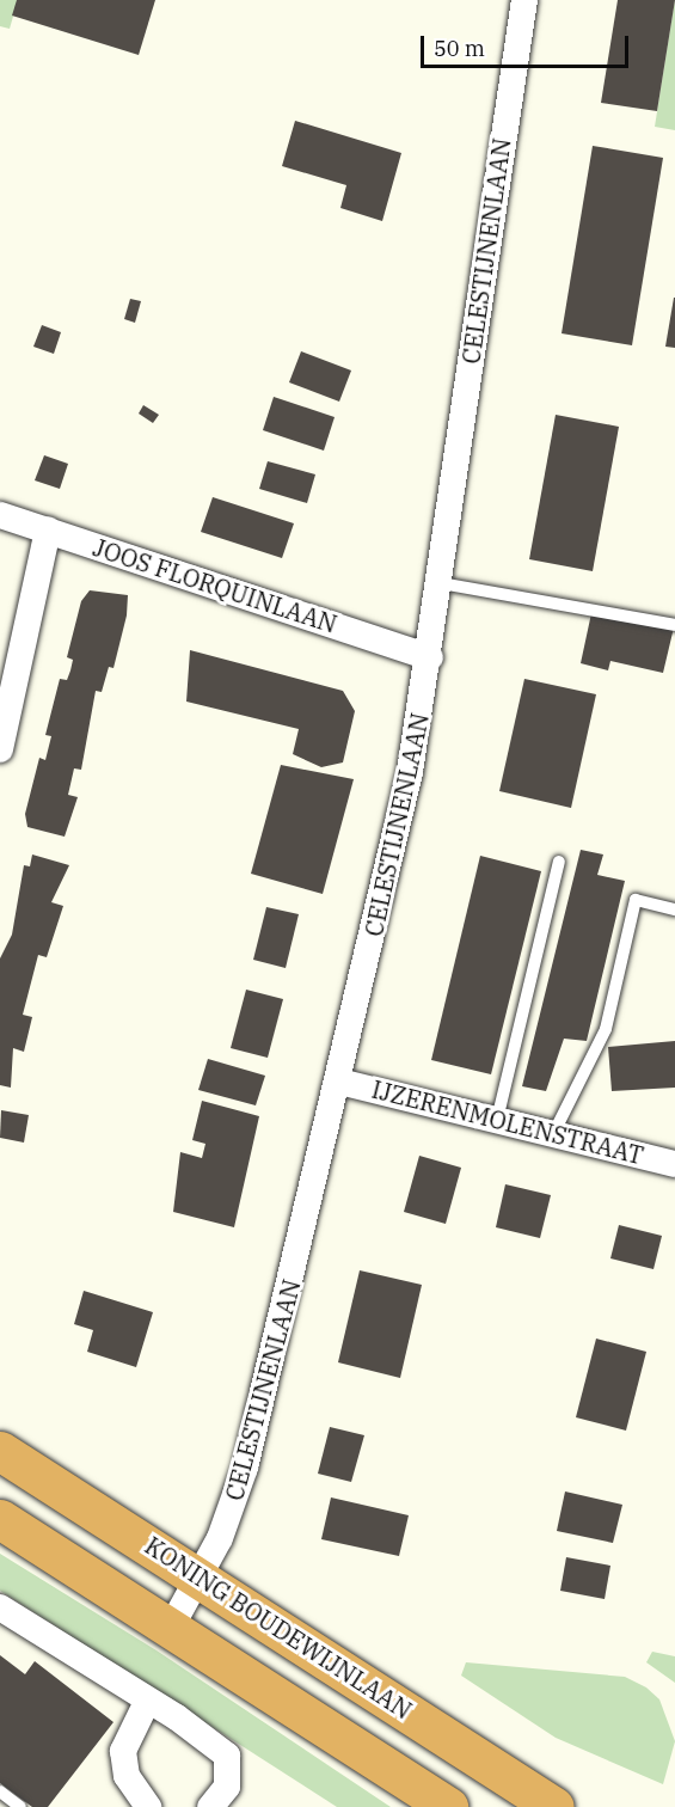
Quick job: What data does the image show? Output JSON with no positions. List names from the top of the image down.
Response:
{
  "streets": {
    "highway": ["KONING BOUDEWIJNLAAN"],
    "street": ["CELESTIJNENLAAN", "JOOS FLORQUINLAAN", "IJZERENMOLENSTRAAT"]
  },
  "crossings": [
    ["CELESTIJNENLAAN", "JOOS FLORQUINLAAN"],
    ["CELESTIJNENLAAN", "IJZERENMOLENSTRAAT"],
    ["CELESTIJNENLAAN", "KONING BOUDEWIJNLAAN"]
  ],
  "scale_bar": "50 m"
}
